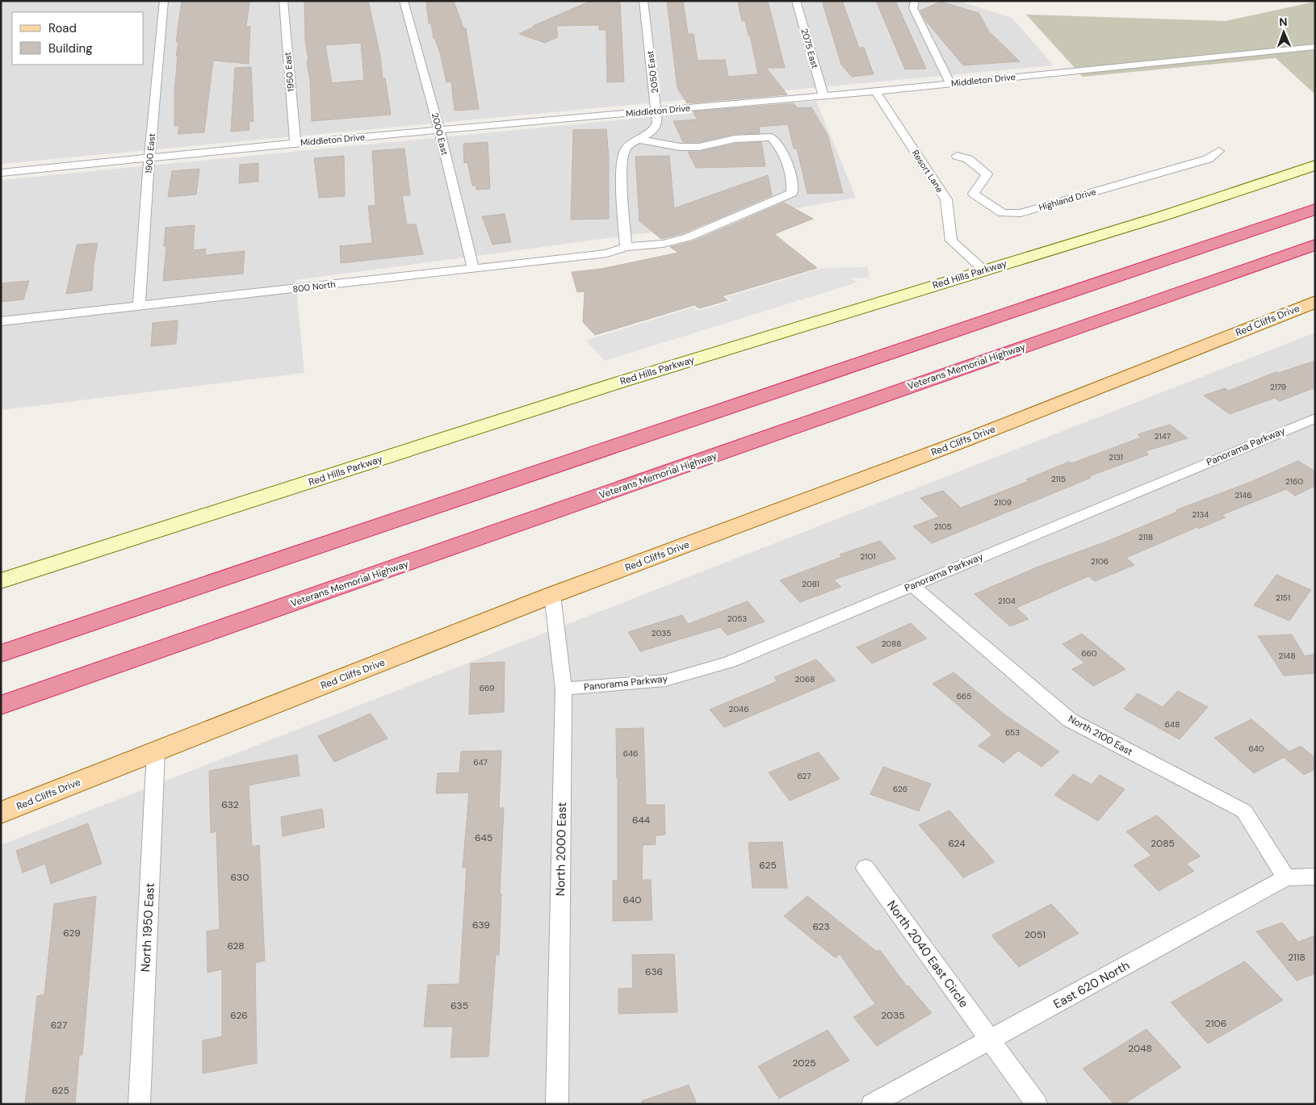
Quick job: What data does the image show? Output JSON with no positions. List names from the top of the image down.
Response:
{
  "streets": {
    "highway": ["Veterans Memorial Highway"],
    "main road": ["Red Hills Parkway", "Red Cliffs Drive"],
    "street": [
      "2075 East",
      "1950 East",
      "2050 East",
      "Middleton Drive",
      "2000 East",
      "1900 East",
      "Resort Lane",
      "Highland Drive",
      "800 North",
      "Panorama Parkway",
      "North 2100 East",
      "North 2000 East",
      "North 1950 East",
      "North 2040 East Circle",
      "East 620 North"
    ]
  },
  "crossings": [
    ["2075 East", "Middleton Drive"],
    ["1950 East", "Middleton Drive"],
    ["2050 East", "Middleton Drive"],
    ["2050 East", "800 North"],
    ["Middleton Drive", "2000 East"],
    ["Middleton Drive", "1900 East"],
    ["Middleton Drive", "Resort Lane"],
    ["2000 East", "800 North"],
    ["1900 East", "800 North"],
    ["Resort Lane", "Red Hills Parkway"],
    ["Red Cliffs Drive", "North 2000 East"],
    ["Red Cliffs Drive", "North 1950 East"],
    ["Panorama Parkway", "North 2100 East"],
    ["Panorama Parkway", "North 2000 East"],
    ["North 2100 East", "East 620 North"],
    ["North 2040 East Circle", "East 620 North"]
  ],
  "house_numbers": [
    "2179",
    "2147",
    "2131",
    "2115",
    "2160",
    "2146",
    "2109",
    "2134",
    "2105",
    "2118",
    "2101",
    "2106",
    "2081",
    "2151",
    "2104",
    "2053",
    "2035",
    "2088",
    "660",
    "2148",
    "2068",
    "669",
    "665",
    "2046",
    "648",
    "653",
    "640",
    "646",
    "647",
    "627",
    "626",
    "632",
    "644",
    "645",
    "624",
    "2085",
    "625",
    "630",
    "640",
    "639",
    "623",
    "629",
    "2051",
    "628",
    "2118",
    "636",
    "635",
    "626",
    "2035",
    "2106",
    "627",
    "2048",
    "2025",
    "625"
  ],
  "legend": ["Road", "Building"],
  "north": "top"
}
